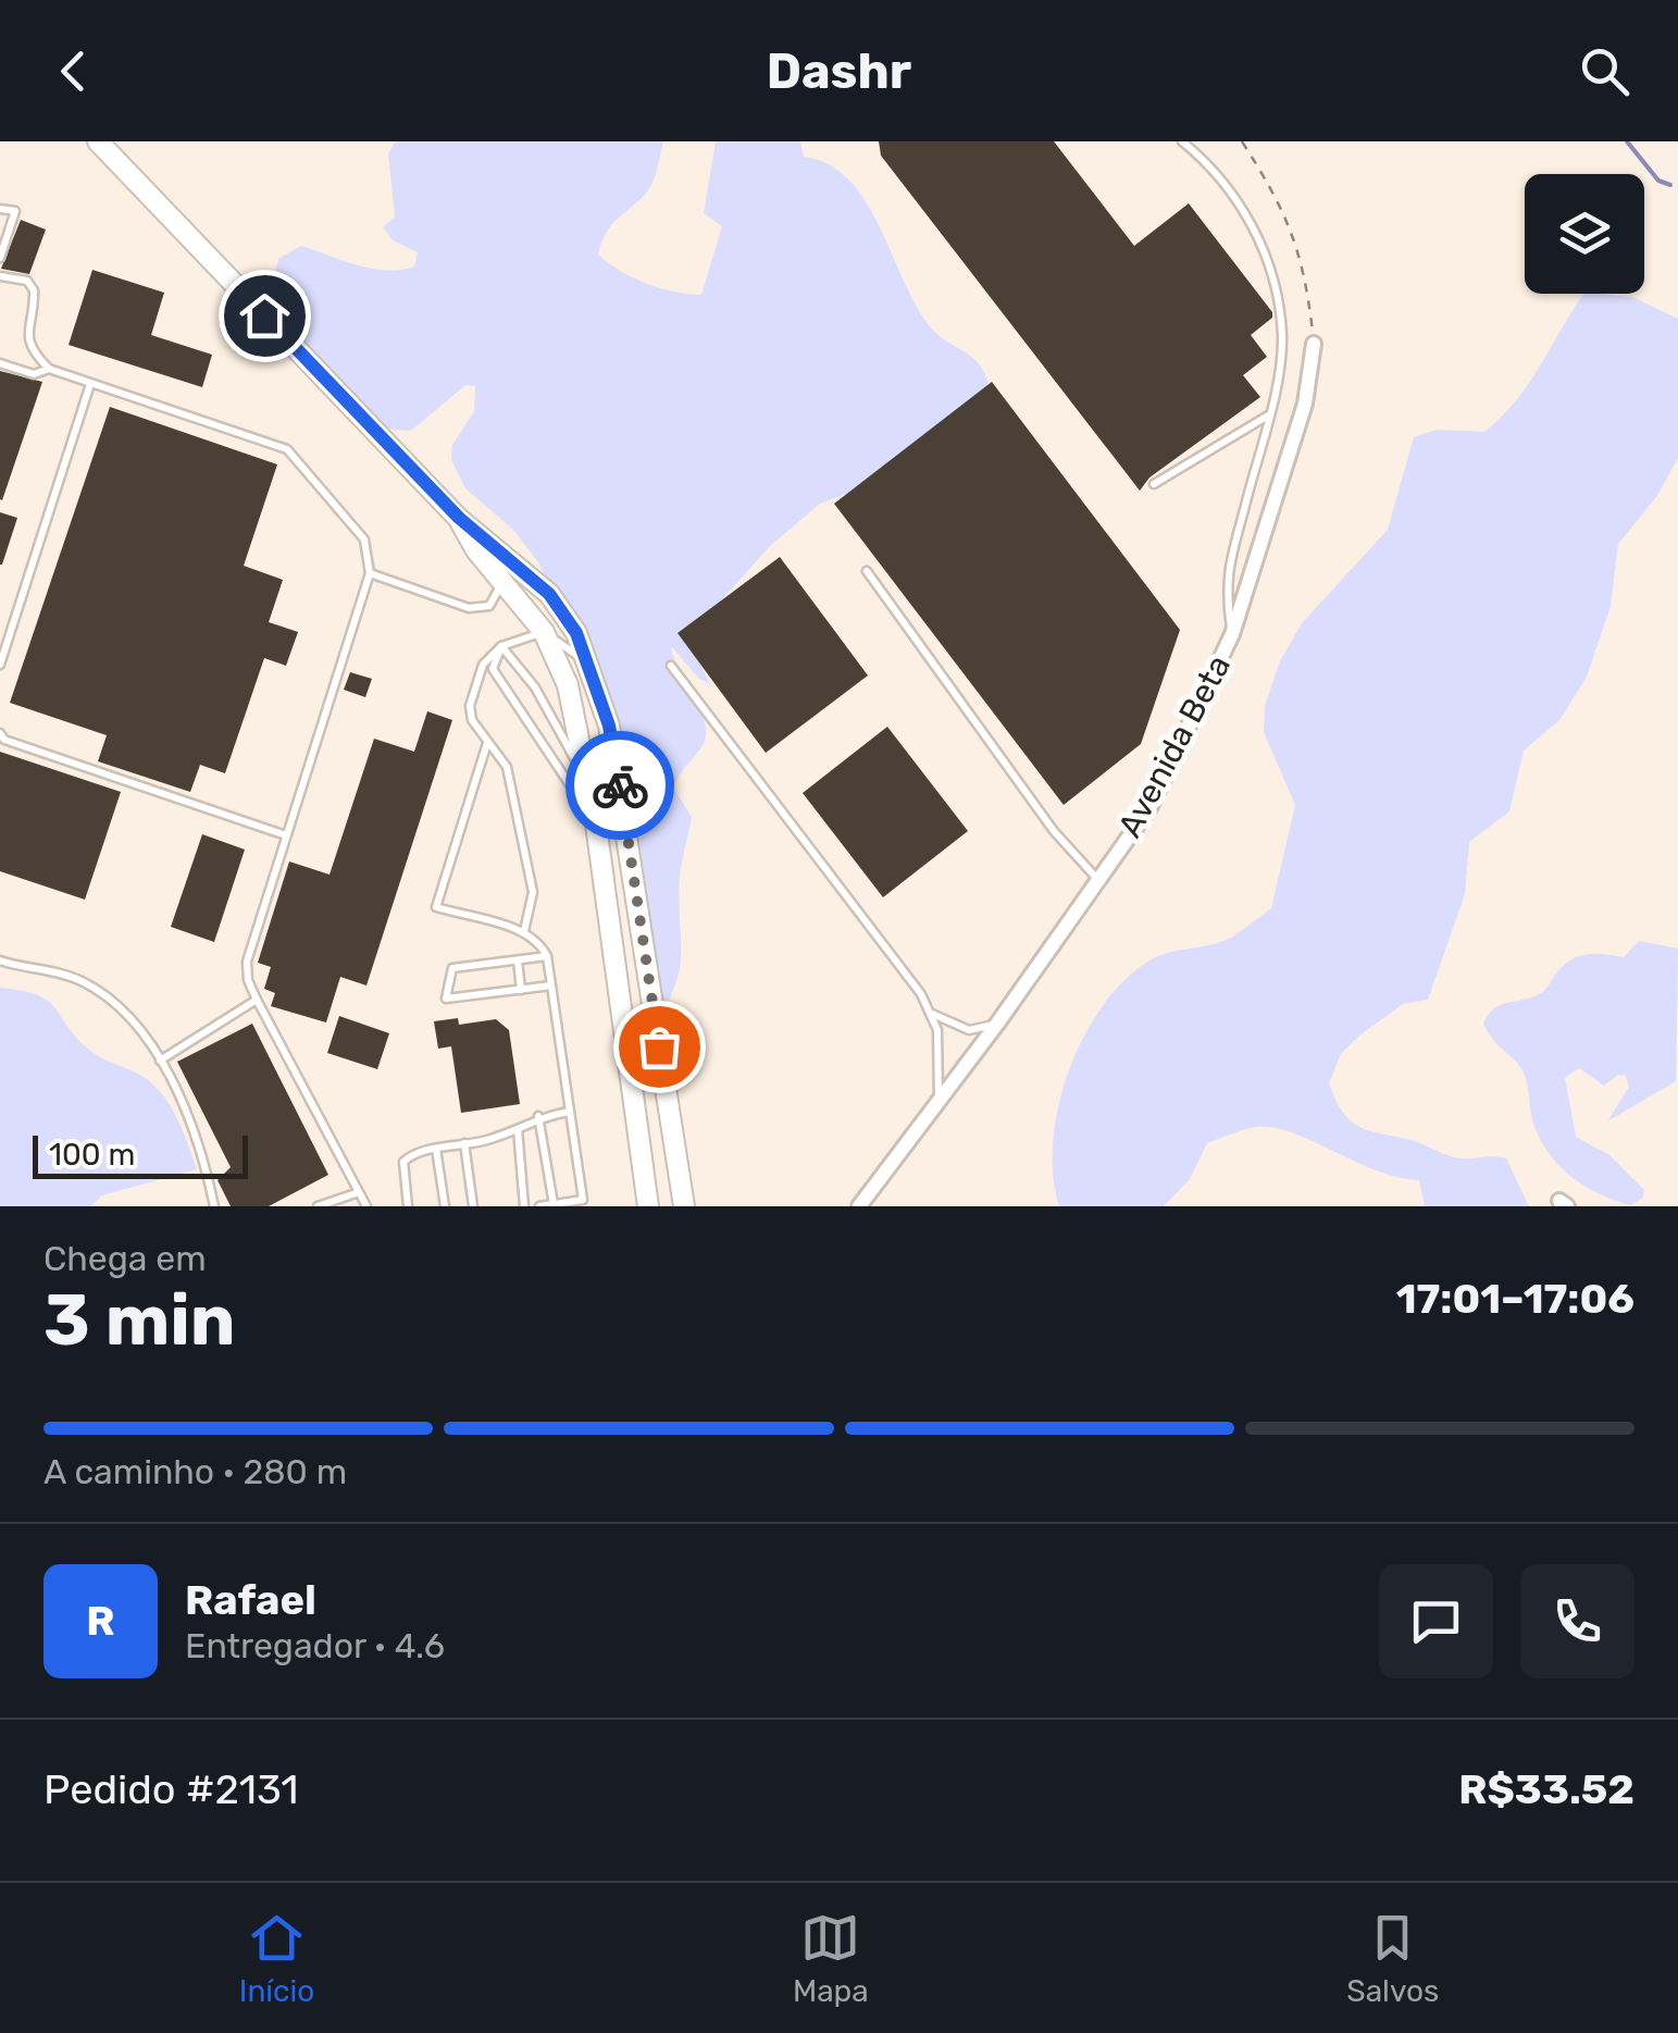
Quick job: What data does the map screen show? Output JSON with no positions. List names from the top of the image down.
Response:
{
  "streets": {
    "street": ["Avenida Beta"]
  },
  "scale_bar": "100 m",
  "page": {
    "header": "Dashr",
    "scale": "100 m",
    "heading": ["3 min", "Chega em", "17:01–17:06"],
    "panel": [
      "Rafael",
      "Entregador · 4.6",
      "Pedido #2131",
      "R$33.52"
    ],
    "bar": "A caminho · 280 m",
    "round": "R",
    "tabs": ["Início", "Mapa", "Salvos"]
  }
}
